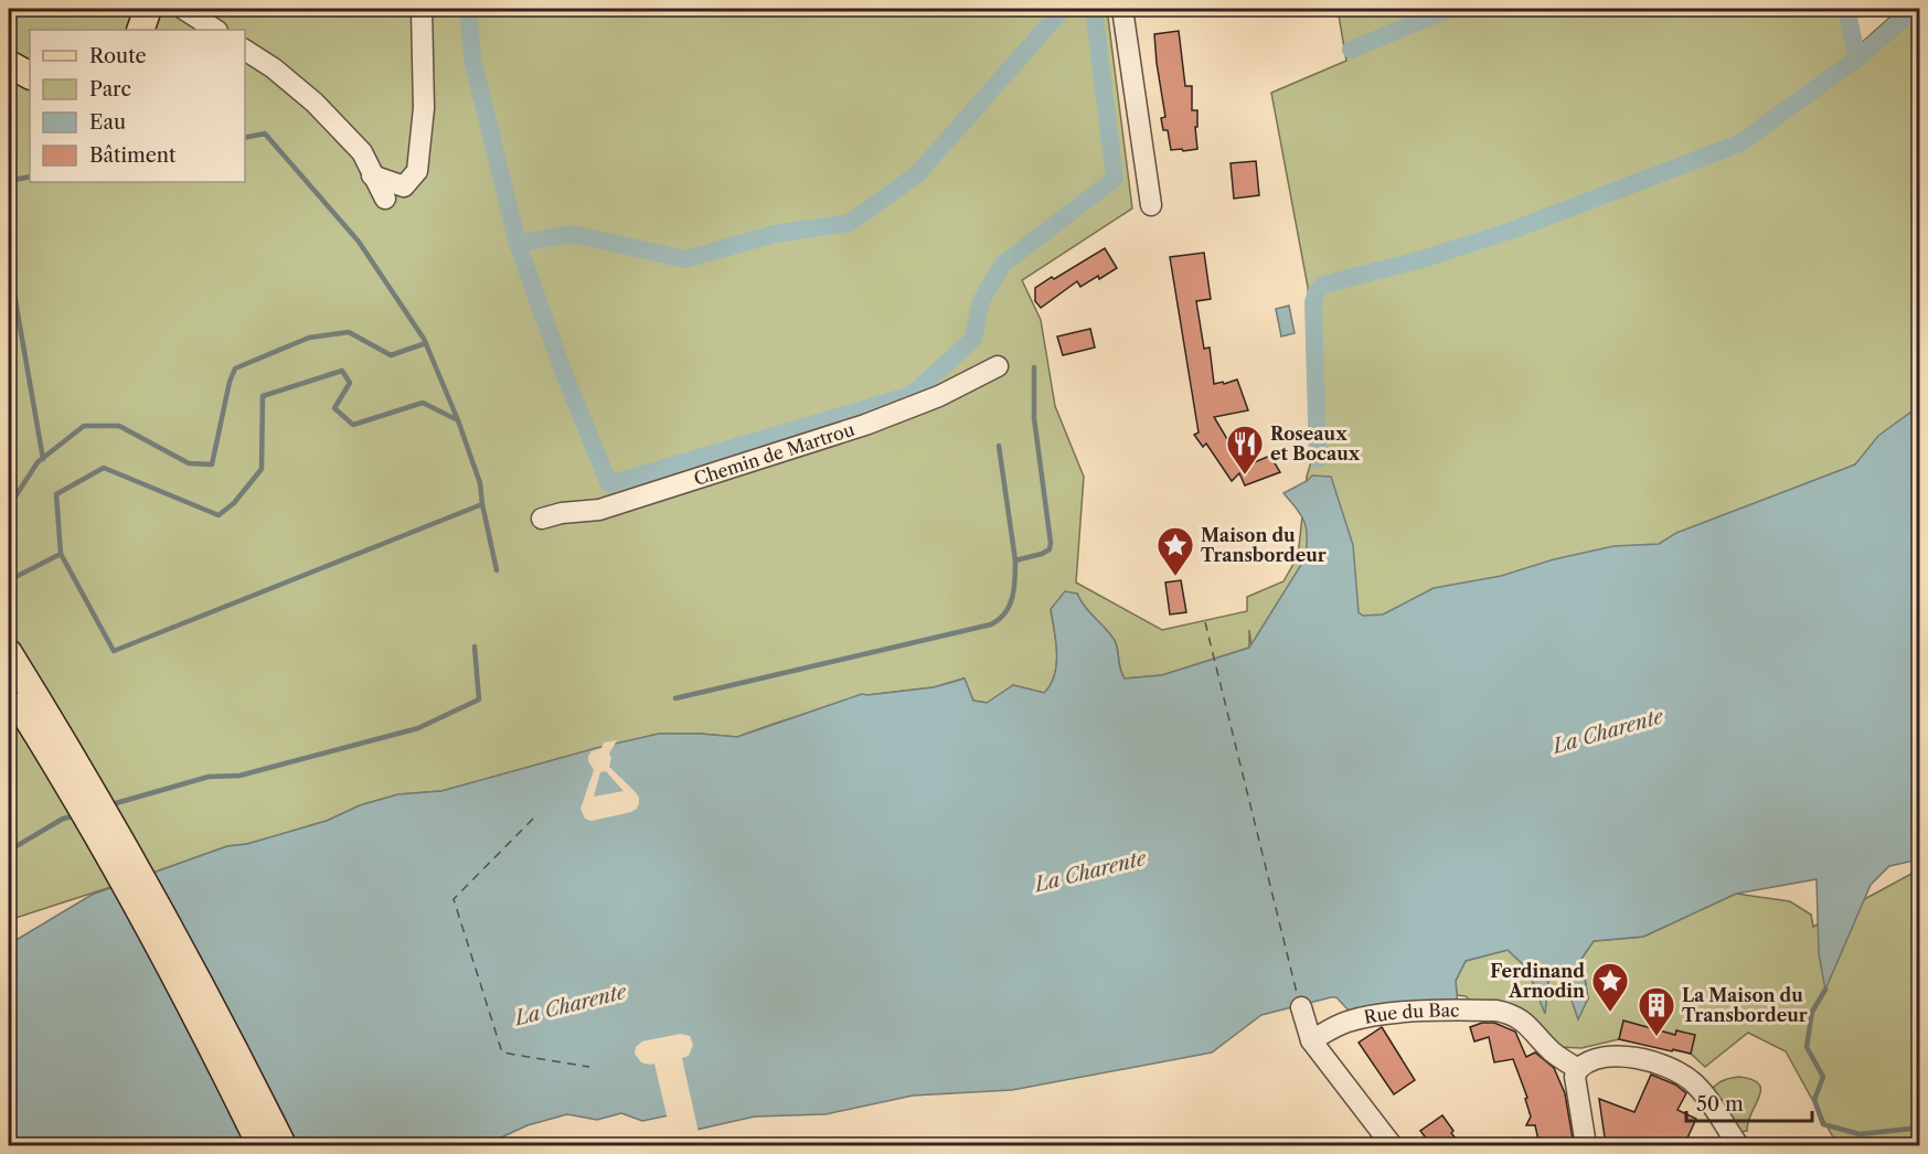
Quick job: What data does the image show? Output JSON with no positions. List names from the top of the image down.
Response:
{
  "streets": {
    "street": ["Chemin de Martrou", "Rue du Bac"]
  },
  "water": ["La Charente"],
  "places": {
    "restaurant": ["Roseaux et Bocaux"],
    "place": ["Maison du Transbordeur", "Ferdinand Arnodin"],
    "building": ["La Maison du Transbordeur"]
  },
  "legend": [
    "Route",
    "Parc",
    "Eau",
    "Bâtiment"
  ],
  "scale_bar": "50 m"
}
